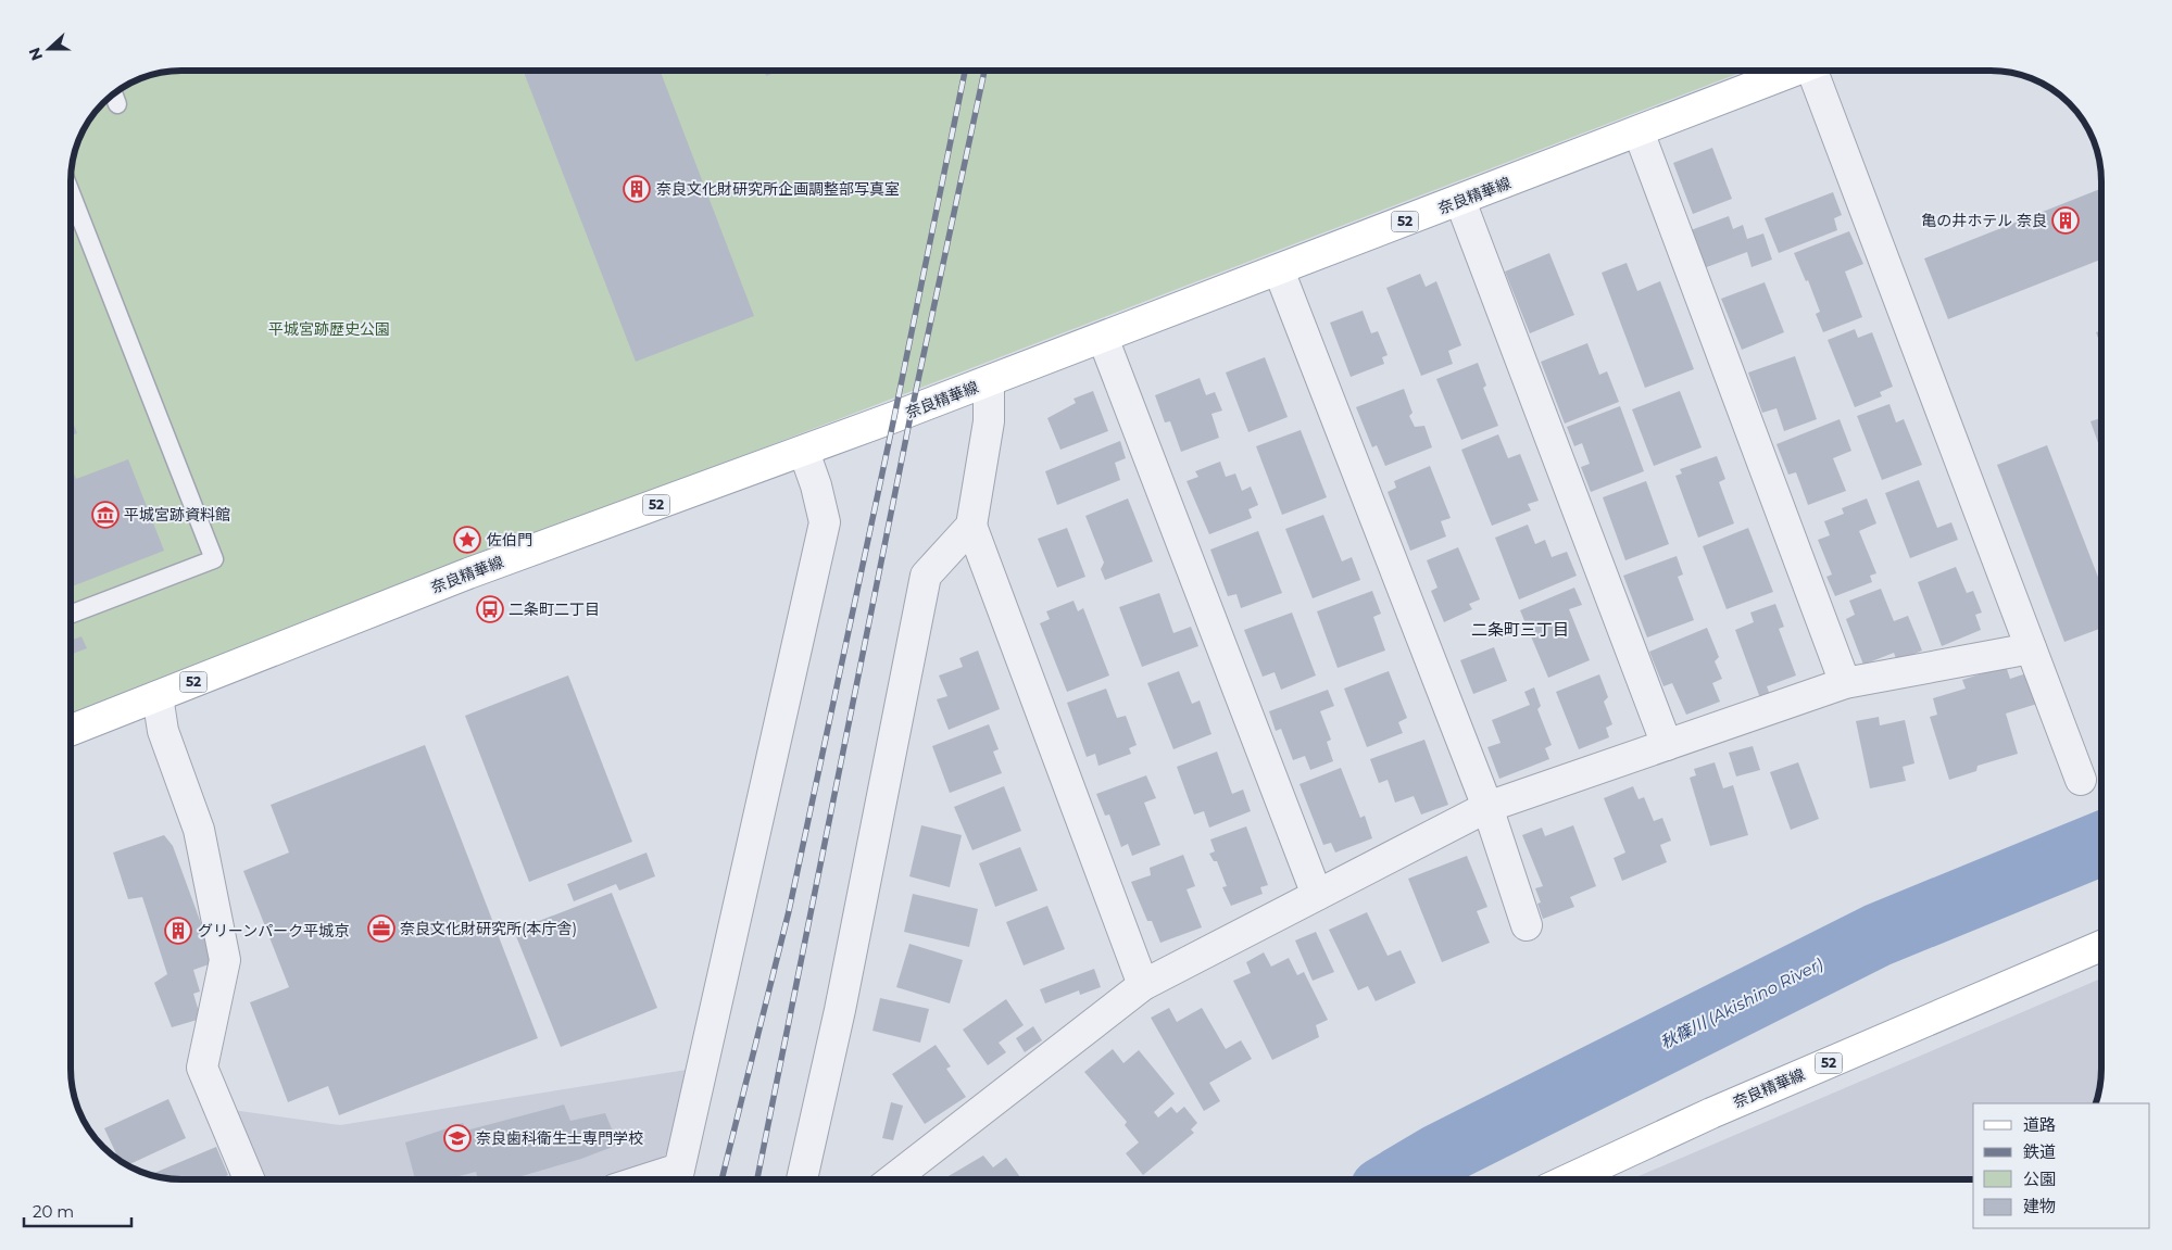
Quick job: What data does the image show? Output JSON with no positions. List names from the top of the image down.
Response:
{
  "streets": {
    "main road": ["奈良精華線", "52"]
  },
  "districts": ["二条町三丁目"],
  "water": ["秋篠川 (Akishino River)"],
  "parks": ["平城宮跡歴史公園"],
  "places": {
    "building": ["奈良文化財研究所企画調整部写真室", "亀の井ホテル 奈良", "グリーンパーク平城京"],
    "museum": ["平城宮跡資料館"],
    "place": ["佐伯門"],
    "bus stop": ["二条町二丁目"],
    "office": ["奈良文化財研究所(本庁舎)"],
    "school or university": ["奈良歯科衛生士専門学校"]
  },
  "legend": [
    "道路",
    "鉄道",
    "公園",
    "建物"
  ],
  "scale_bar": "20 m",
  "north": "left"
}
